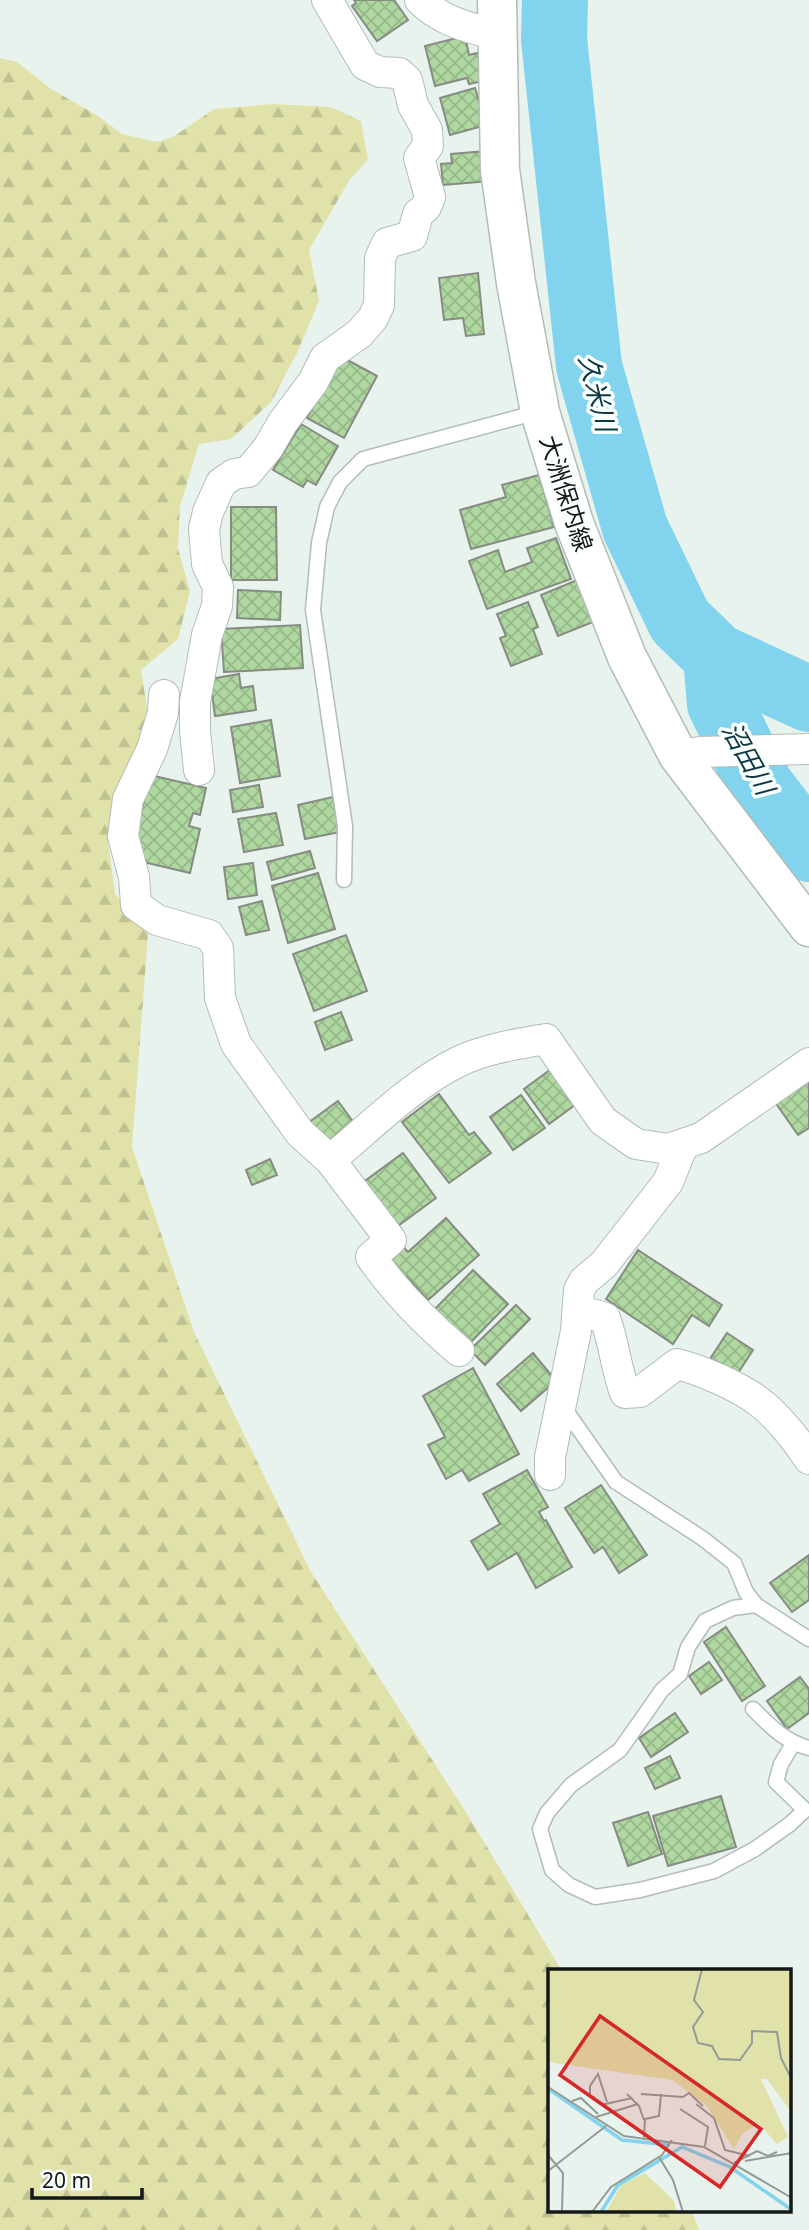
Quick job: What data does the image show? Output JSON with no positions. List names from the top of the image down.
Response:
{
  "streets": {
    "main road": ["大洲保内線"]
  },
  "water": ["久米川", "沼田川"],
  "scale_bar": "20 m"
}
